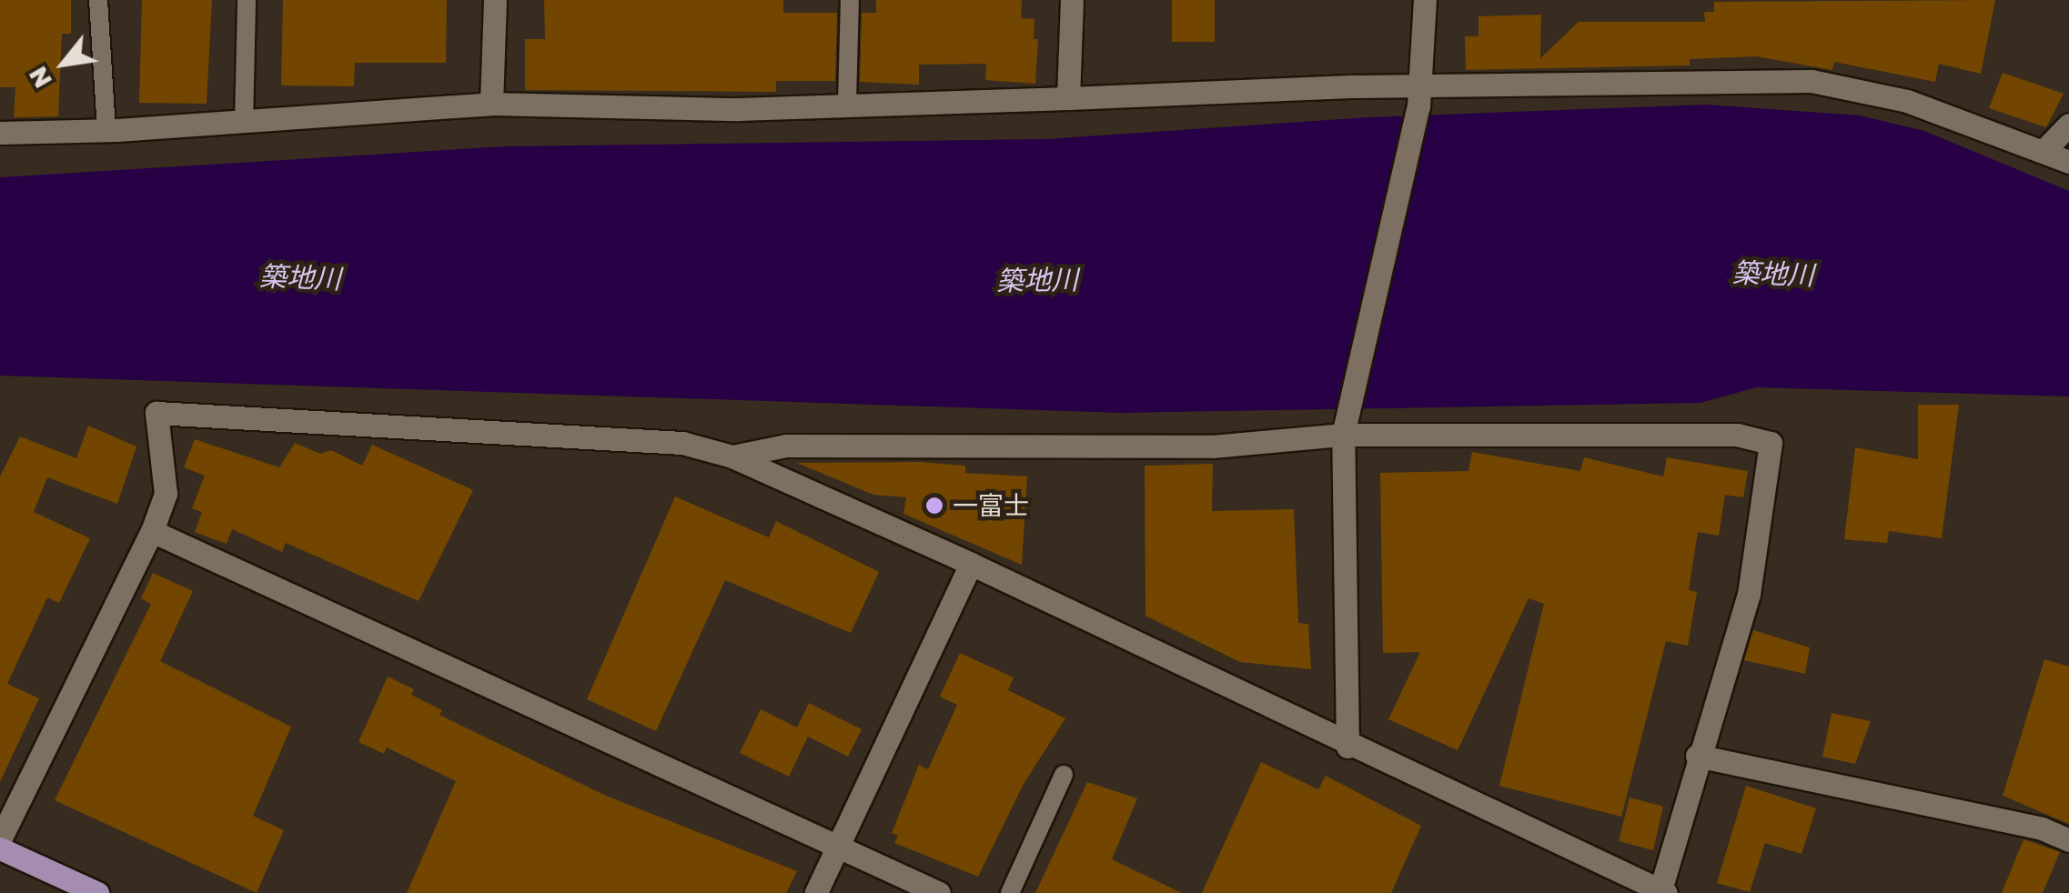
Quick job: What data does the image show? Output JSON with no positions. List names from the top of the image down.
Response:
{
  "water": ["築地川"],
  "places": ["一富士"],
  "north": "bottom left"
}
